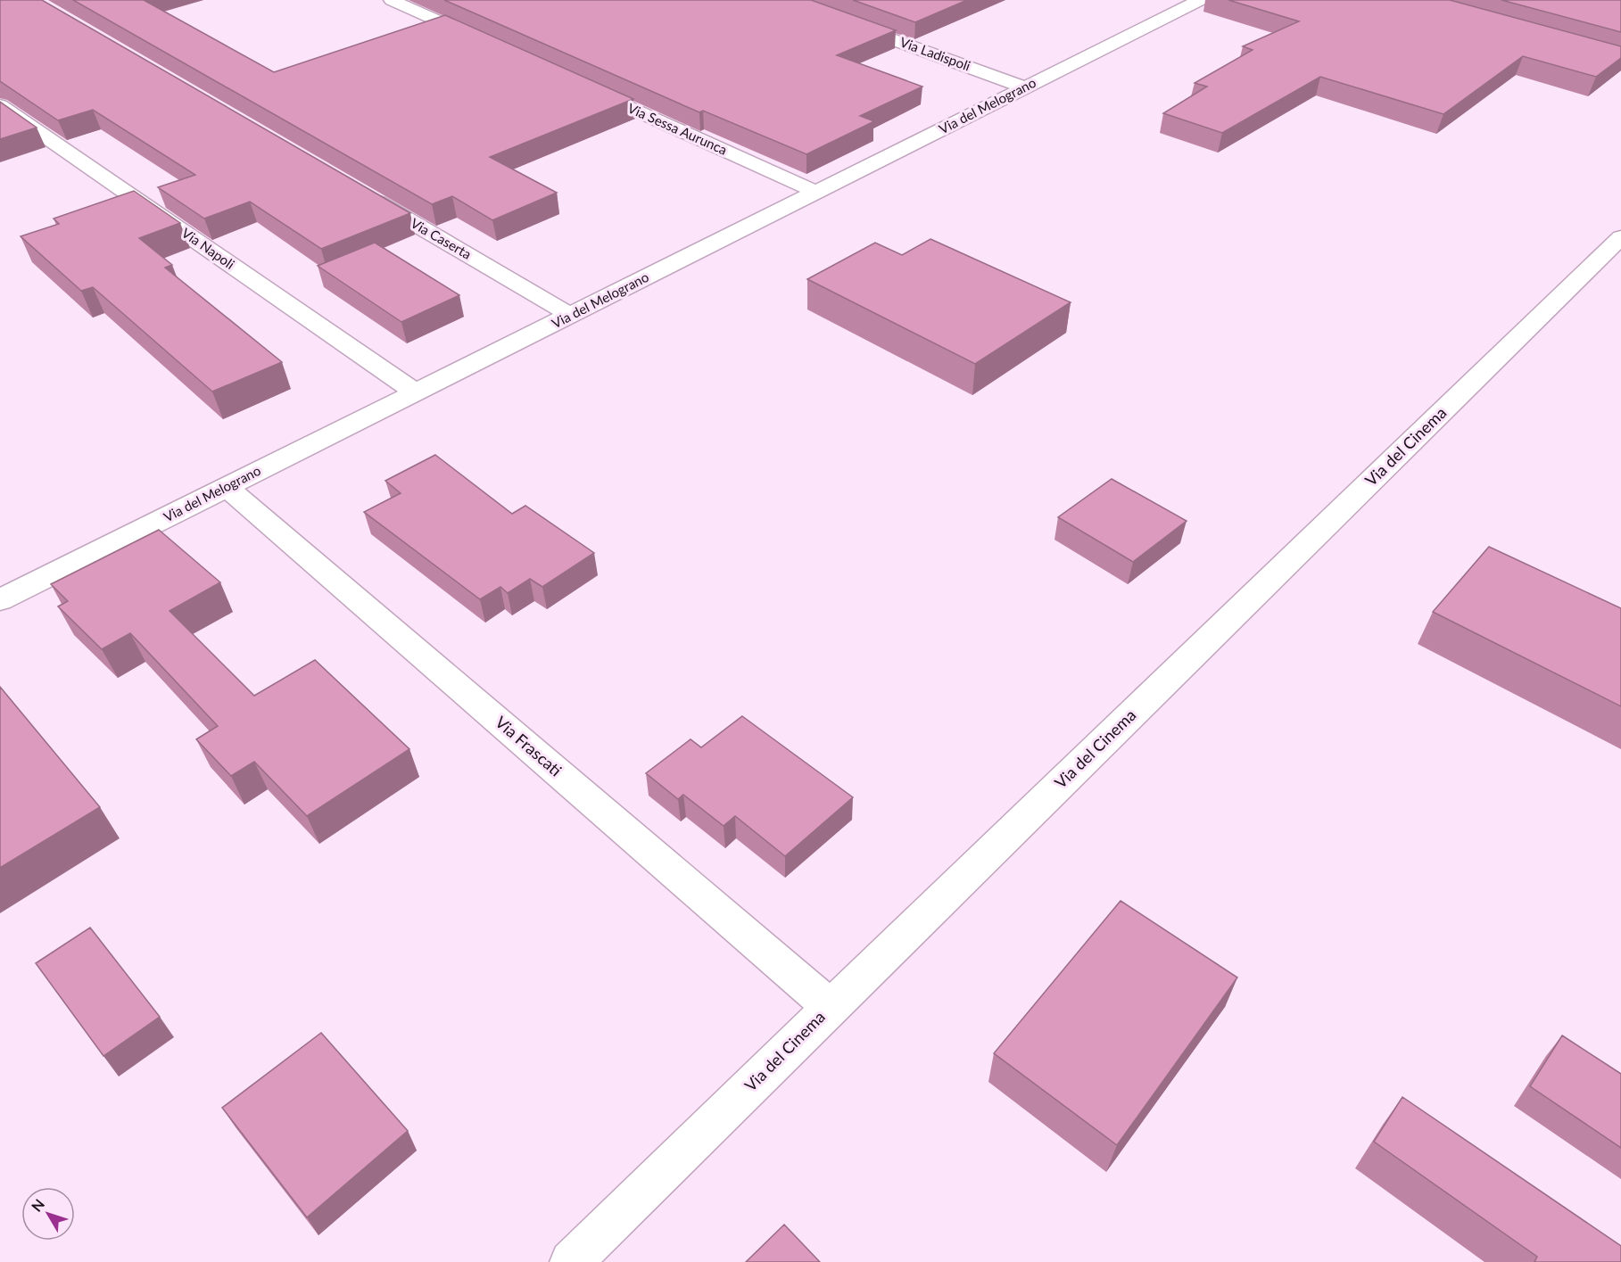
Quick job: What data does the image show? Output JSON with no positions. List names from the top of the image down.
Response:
{
  "streets": {
    "street": [
      "Via Ladispoli",
      "Via del Melograno",
      "Via Sessa Aurunca",
      "Via Caserta",
      "Via Napoli",
      "Via del Cinema",
      "Via Frascati"
    ]
  },
  "crossings": [
    ["Via Ladispoli", "Via del Melograno"],
    ["Via del Melograno", "Via Sessa Aurunca"],
    ["Via del Melograno", "Via Caserta"],
    ["Via del Melograno", "Via Napoli"],
    ["Via del Melograno", "Via Frascati"],
    ["Via del Cinema", "Via Frascati"]
  ],
  "north": "top left"
}
